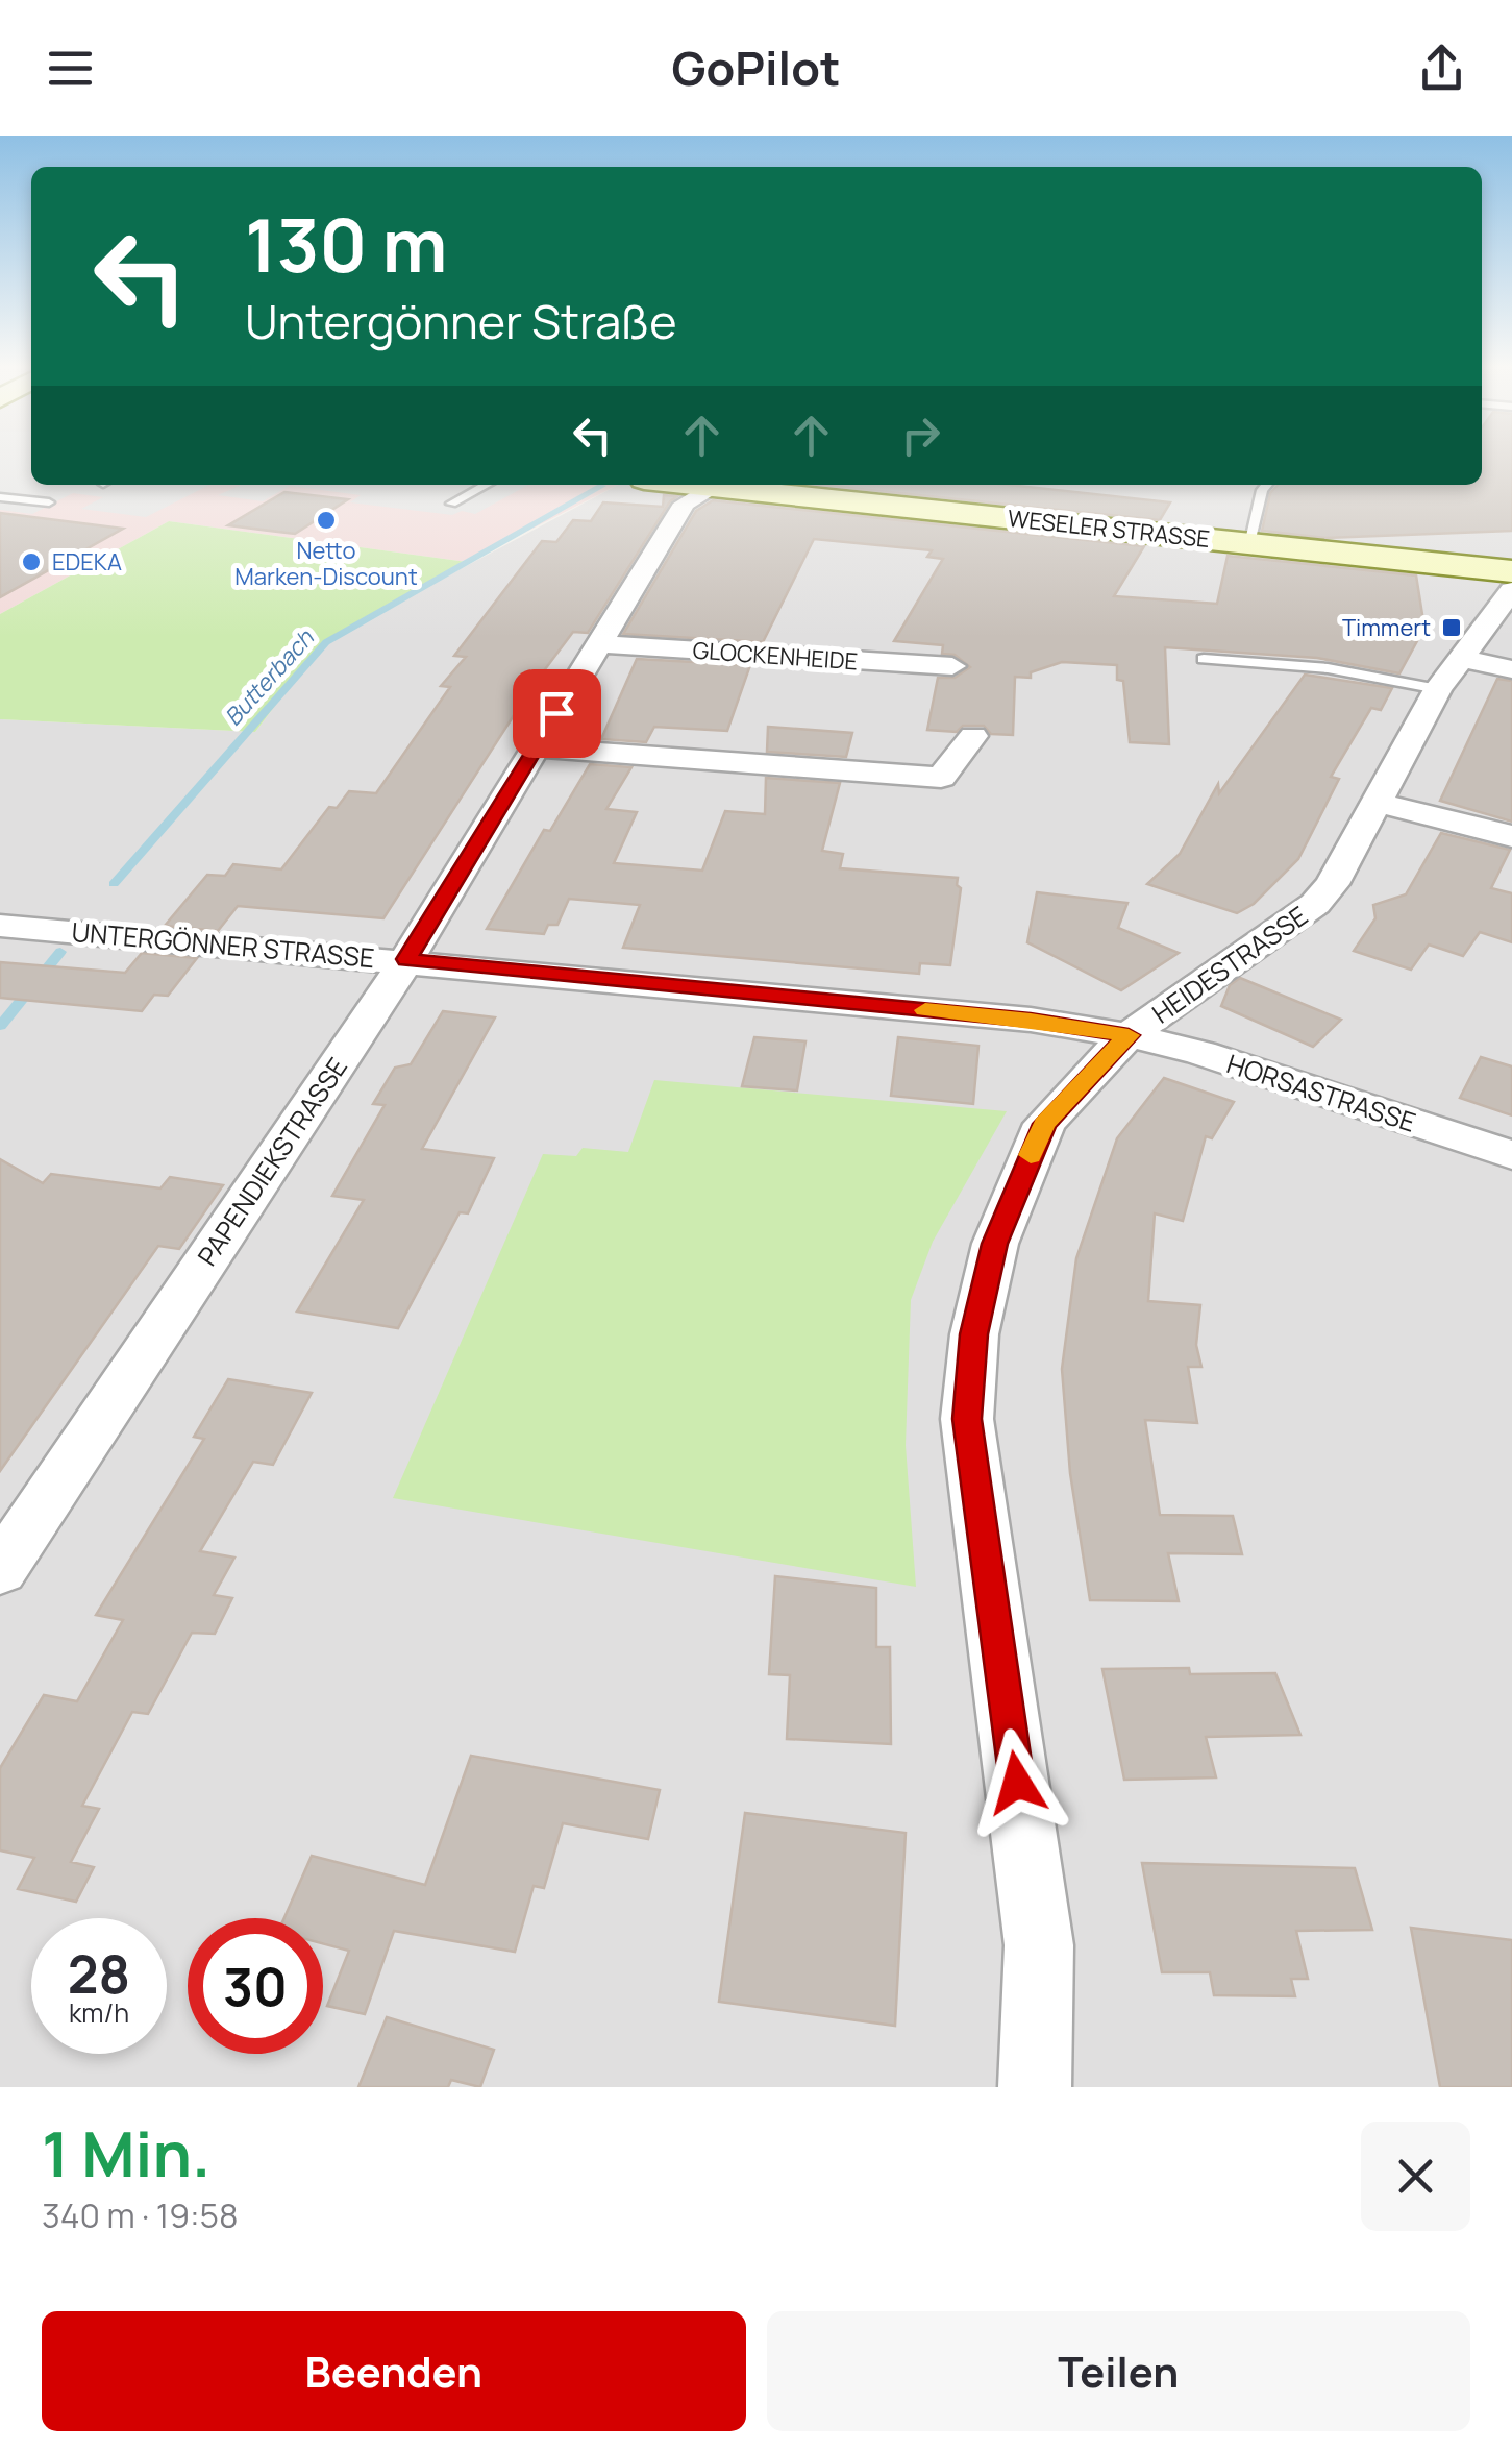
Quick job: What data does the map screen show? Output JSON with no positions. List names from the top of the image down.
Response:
{
  "streets": {
    "street": [
      "WESELER STRASSE",
      "GLOCKENHEIDE",
      "UNTERGÖNNER STRASSE",
      "HEIDESTRASSE",
      "HORSASTRASSE",
      "PAPENDIEKSTRASSE"
    ]
  },
  "crossings": [
    ["GLOCKENHEIDE", "PAPENDIEKSTRASSE"],
    ["UNTERGÖNNER STRASSE", "HEIDESTRASSE"],
    ["UNTERGÖNNER STRASSE", "HORSASTRASSE"],
    ["UNTERGÖNNER STRASSE", "PAPENDIEKSTRASSE"],
    ["HEIDESTRASSE", "HORSASTRASSE"]
  ],
  "water": ["Butterbach"],
  "places": {
    "other": ["Netto Marken-Discount", "EDEKA"],
    "transit": ["Timmert"]
  },
  "page": {
    "header": "GoPilot",
    "turn": ["130 m", "Untergönner Straße"],
    "speed": "28 km/h",
    "limit": "30",
    "heading": ["1 Min.", "340 m · 19:58"],
    "buttons": ["Beenden", "Teilen"]
  }
}
